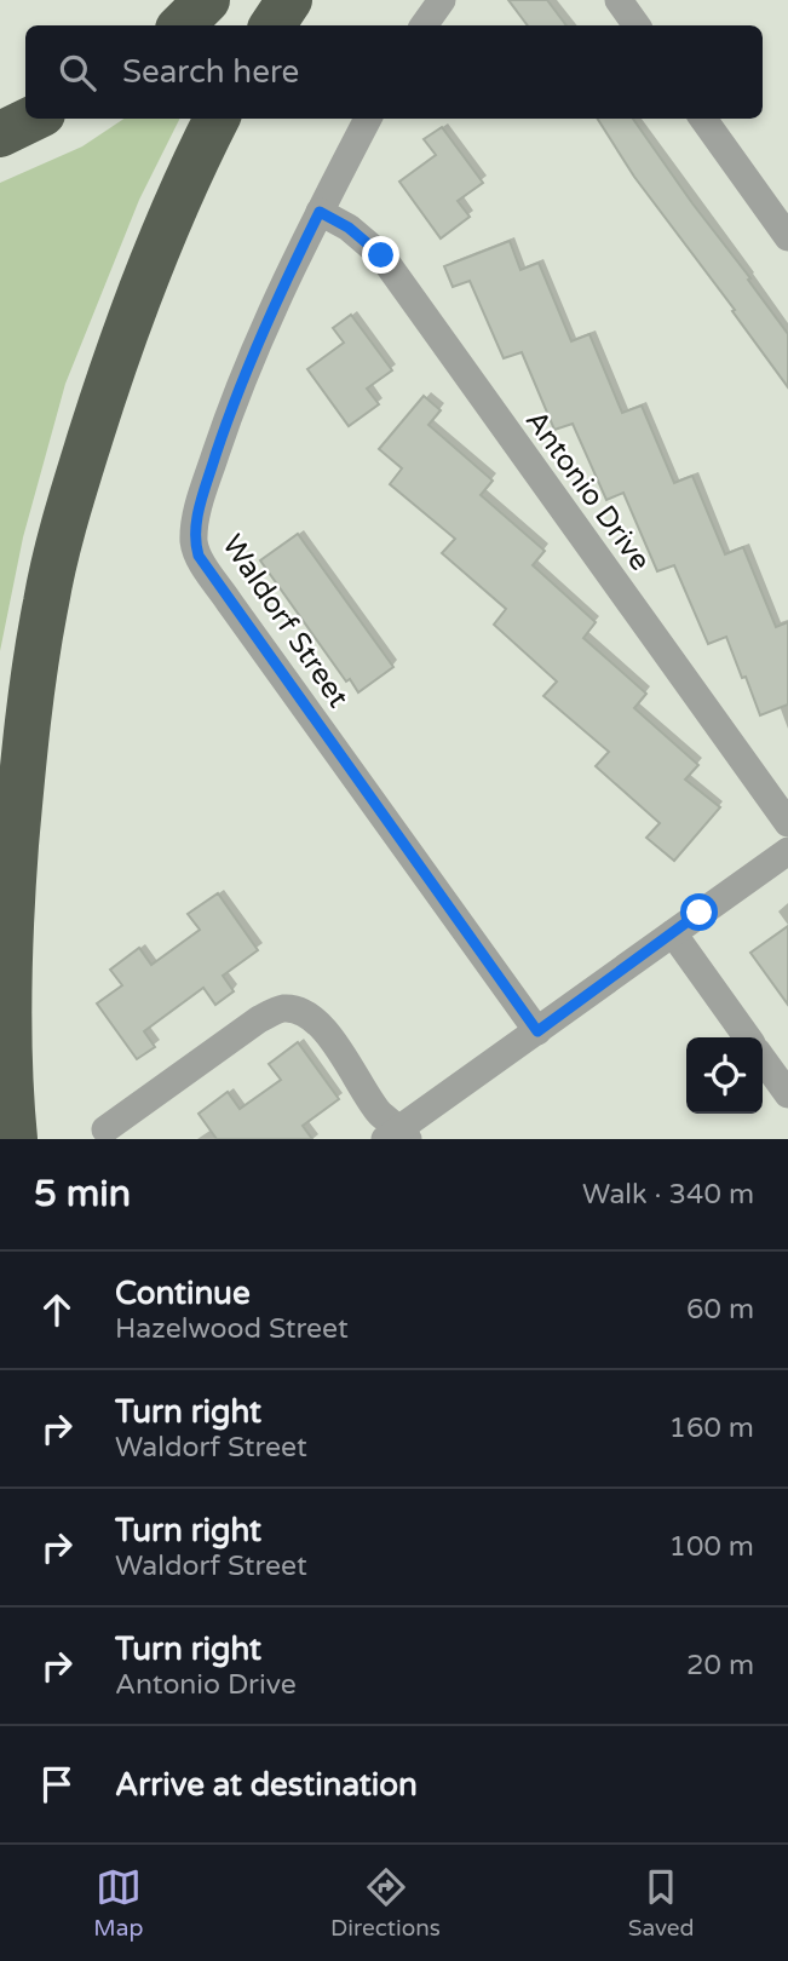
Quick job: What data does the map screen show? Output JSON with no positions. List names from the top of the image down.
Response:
{
  "streets": {
    "street": ["Antonio Drive", "Waldorf Street"]
  },
  "crossings": [
    ["Antonio Drive", "Waldorf Street"]
  ],
  "page": {
    "search": "Search here",
    "heading": ["5 min", "Walk · 340 m"],
    "list": [
      ["Continue", "Hazelwood Street", "60 m"],
      ["Turn right", "Waldorf Street", "160 m"],
      ["Turn right", "Waldorf Street", "100 m"],
      ["Turn right", "Antonio Drive", "20 m"],
      "Arrive at destination"
    ],
    "nav": ["Map", "Directions", "Saved"]
  }
}
